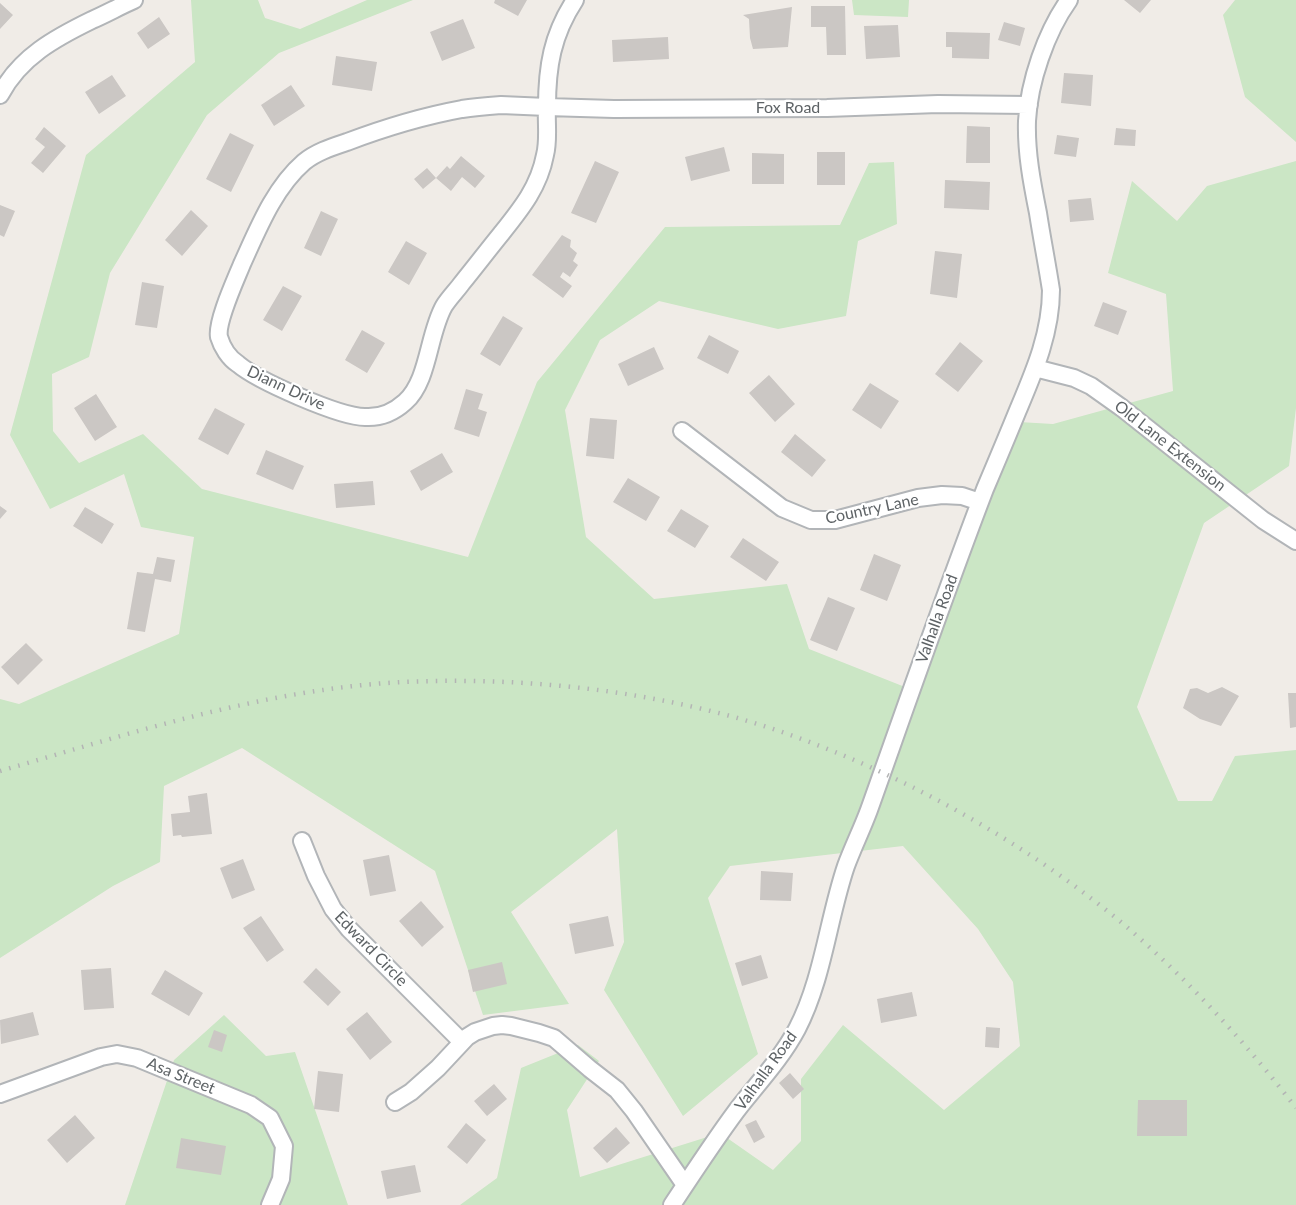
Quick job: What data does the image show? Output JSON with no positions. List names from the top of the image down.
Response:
{
  "streets": {
    "street": [
      "Fox Road",
      "Diann Drive",
      "Old Lane Extension",
      "Country Lane",
      "Valhalla Road",
      "Edward Circle",
      "Asa Street"
    ]
  },
  "crossings": [
    ["Fox Road", "Diann Drive"],
    ["Fox Road", "Valhalla Road"],
    ["Old Lane Extension", "Valhalla Road"],
    ["Country Lane", "Valhalla Road"]
  ]
}
